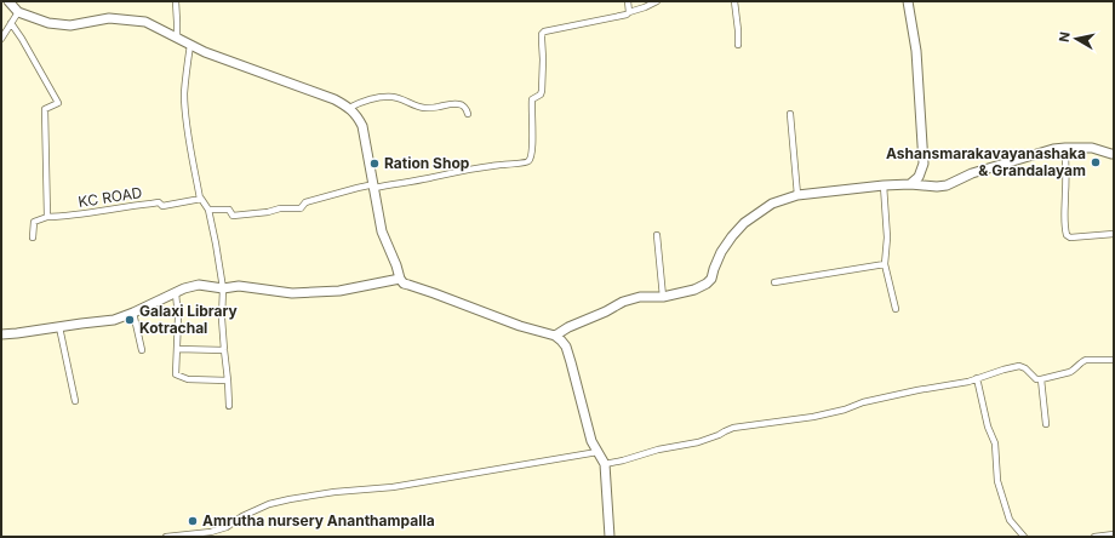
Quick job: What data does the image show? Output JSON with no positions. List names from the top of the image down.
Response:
{
  "streets": {
    "street": ["KC ROAD"]
  },
  "places": [
    "Ashansmarakavayanashaka & Grandalayam",
    "Ration Shop",
    "Galaxi Library Kotrachal",
    "Amrutha nursery Ananthampalla"
  ],
  "north": "left"
}
